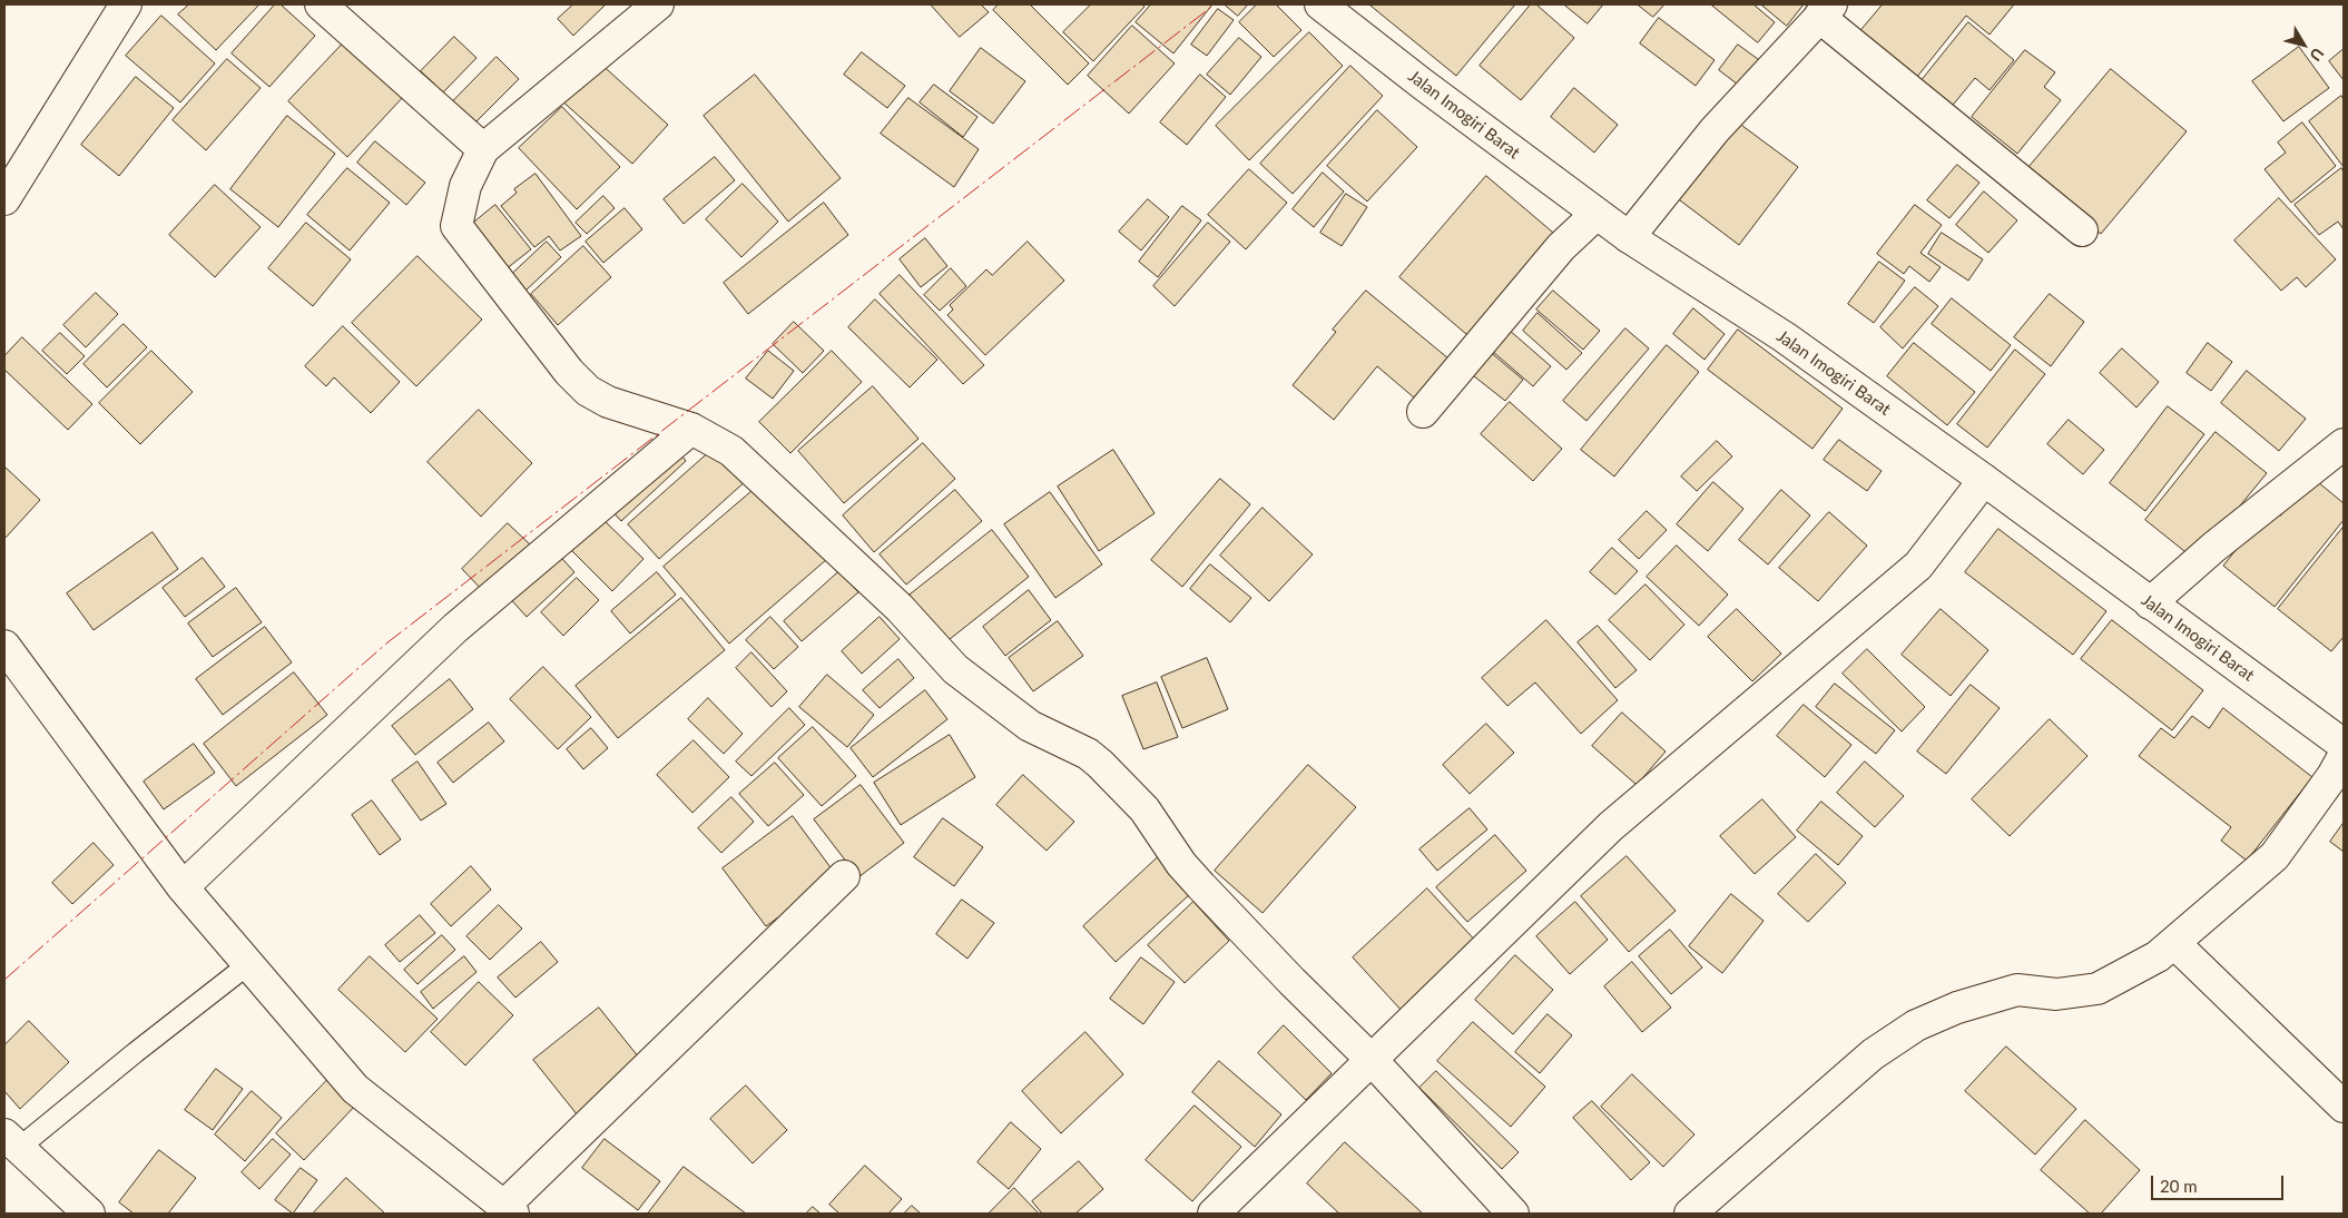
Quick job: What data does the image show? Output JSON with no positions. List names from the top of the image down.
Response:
{
  "streets": {
    "street": ["Jalan Imogiri Barat"]
  },
  "scale_bar": "20 m",
  "north": "bottom right"
}
